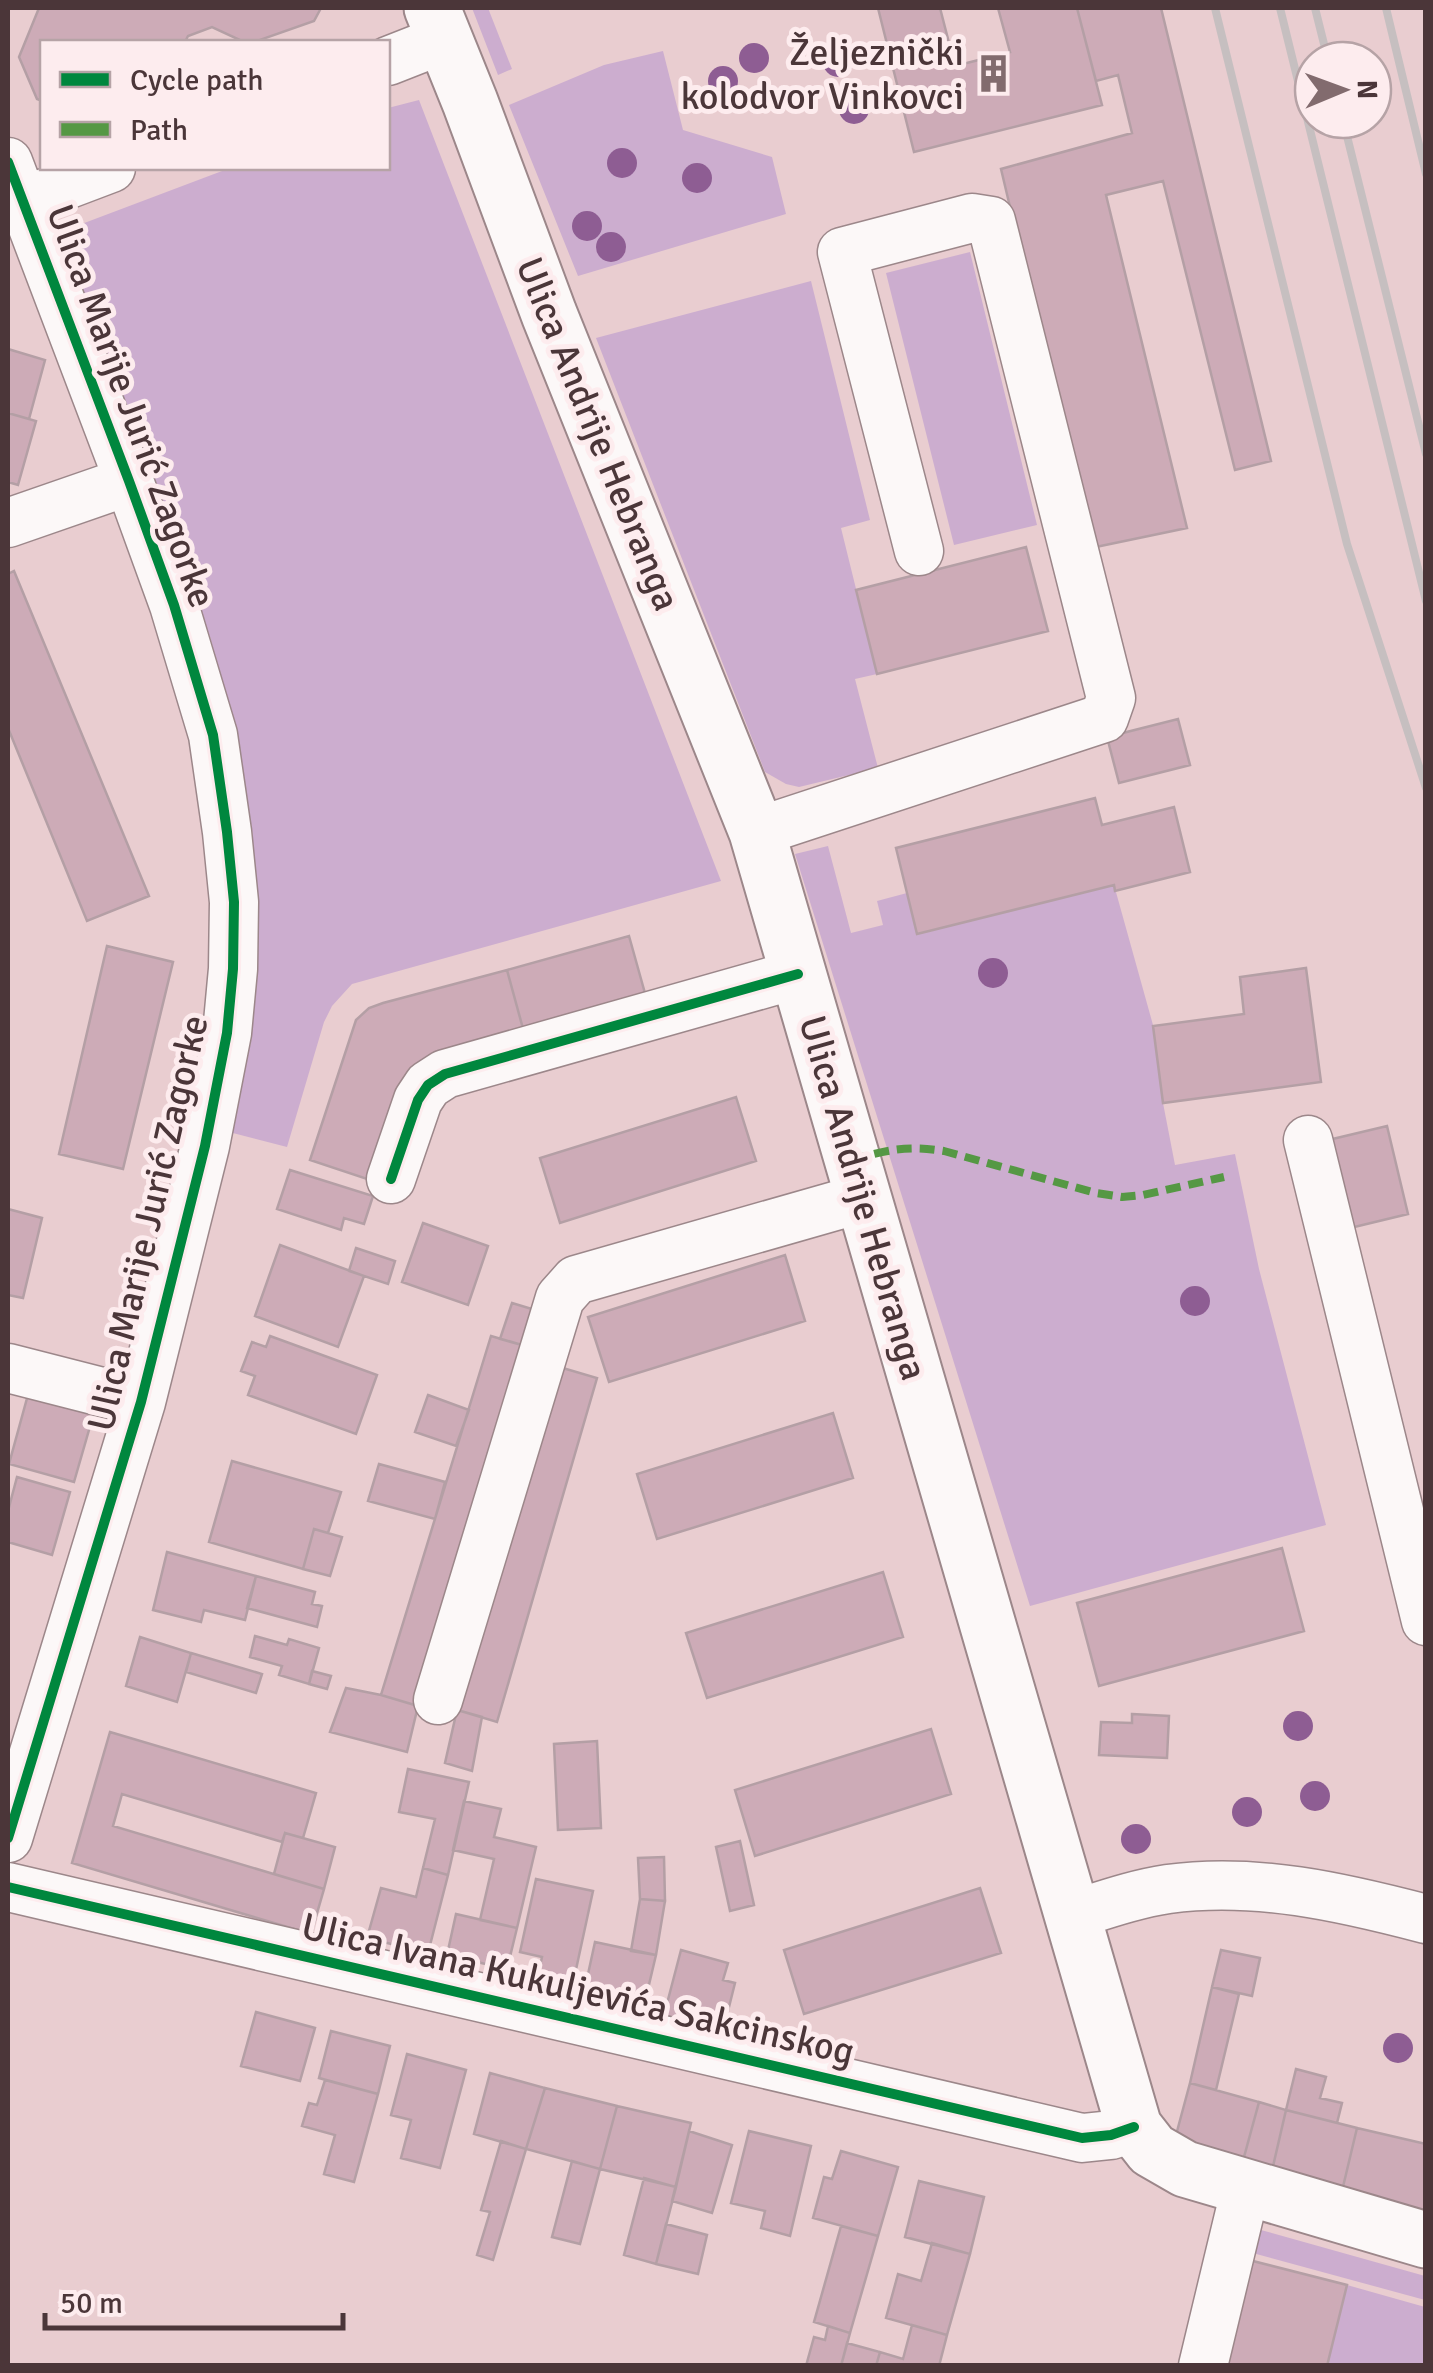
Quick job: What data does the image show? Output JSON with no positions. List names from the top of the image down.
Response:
{
  "streets": {
    "main road": ["Ulica Andrije Hebranga"],
    "street": ["Ulica Marije Jurić Zagorke", "Ulica Ivana Kukuljevića Sakcinskog"]
  },
  "crossings": [
    ["Ulica Andrije Hebranga", "Ulica Ivana Kukuljevića Sakcinskog"]
  ],
  "places": {
    "building": ["Željeznički kolodvor Vinkovci"]
  },
  "legend": ["Cycle path", "Path"],
  "scale_bar": "50 m",
  "north": "right"
}
